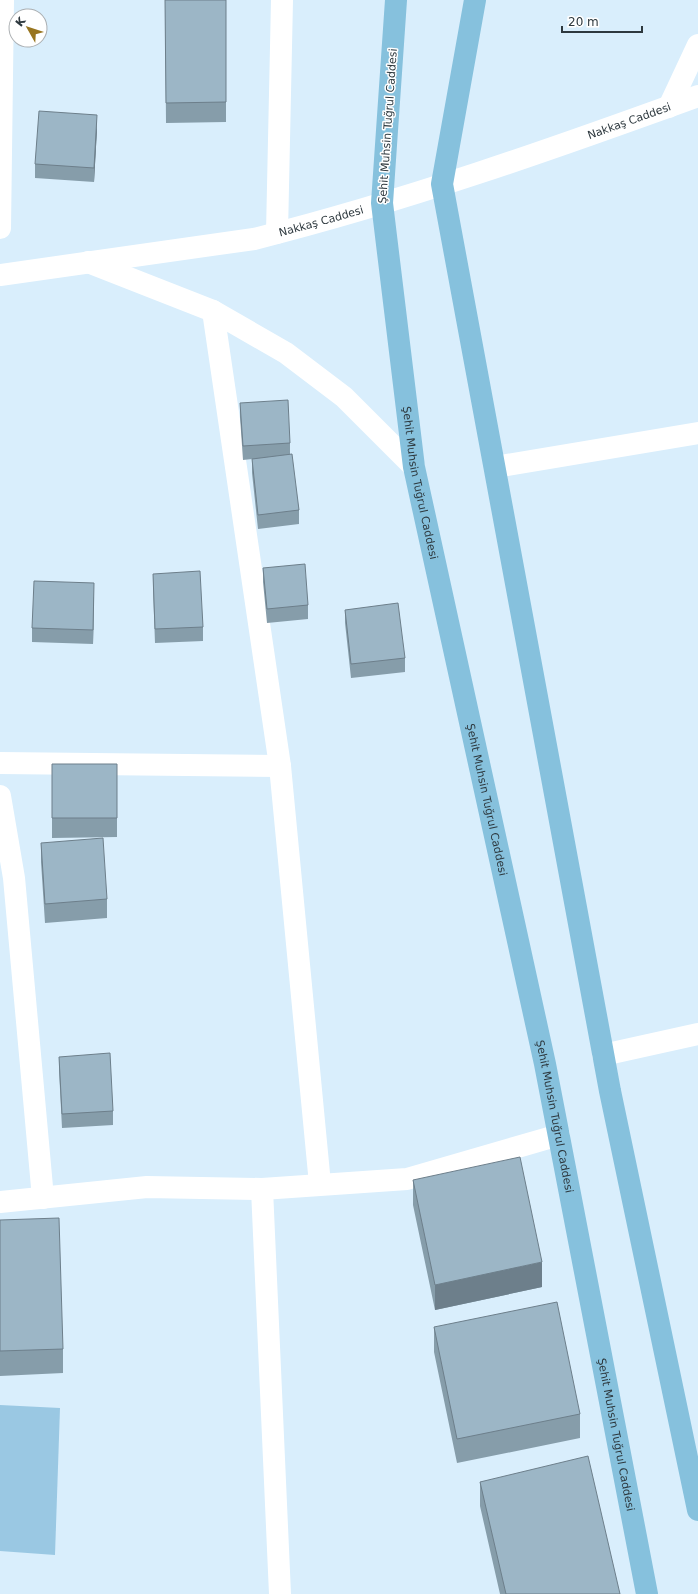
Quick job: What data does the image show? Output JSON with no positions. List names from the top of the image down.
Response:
{
  "streets": {
    "main road": ["Şehit Muhsin Tuğrul Caddesi"],
    "street": ["Nakkaş Caddesi"]
  },
  "crossings": [
    ["Nakkaş Caddesi", "Şehit Muhsin Tuğrul Caddesi"]
  ],
  "scale_bar": "20 m",
  "north": "top left"
}
